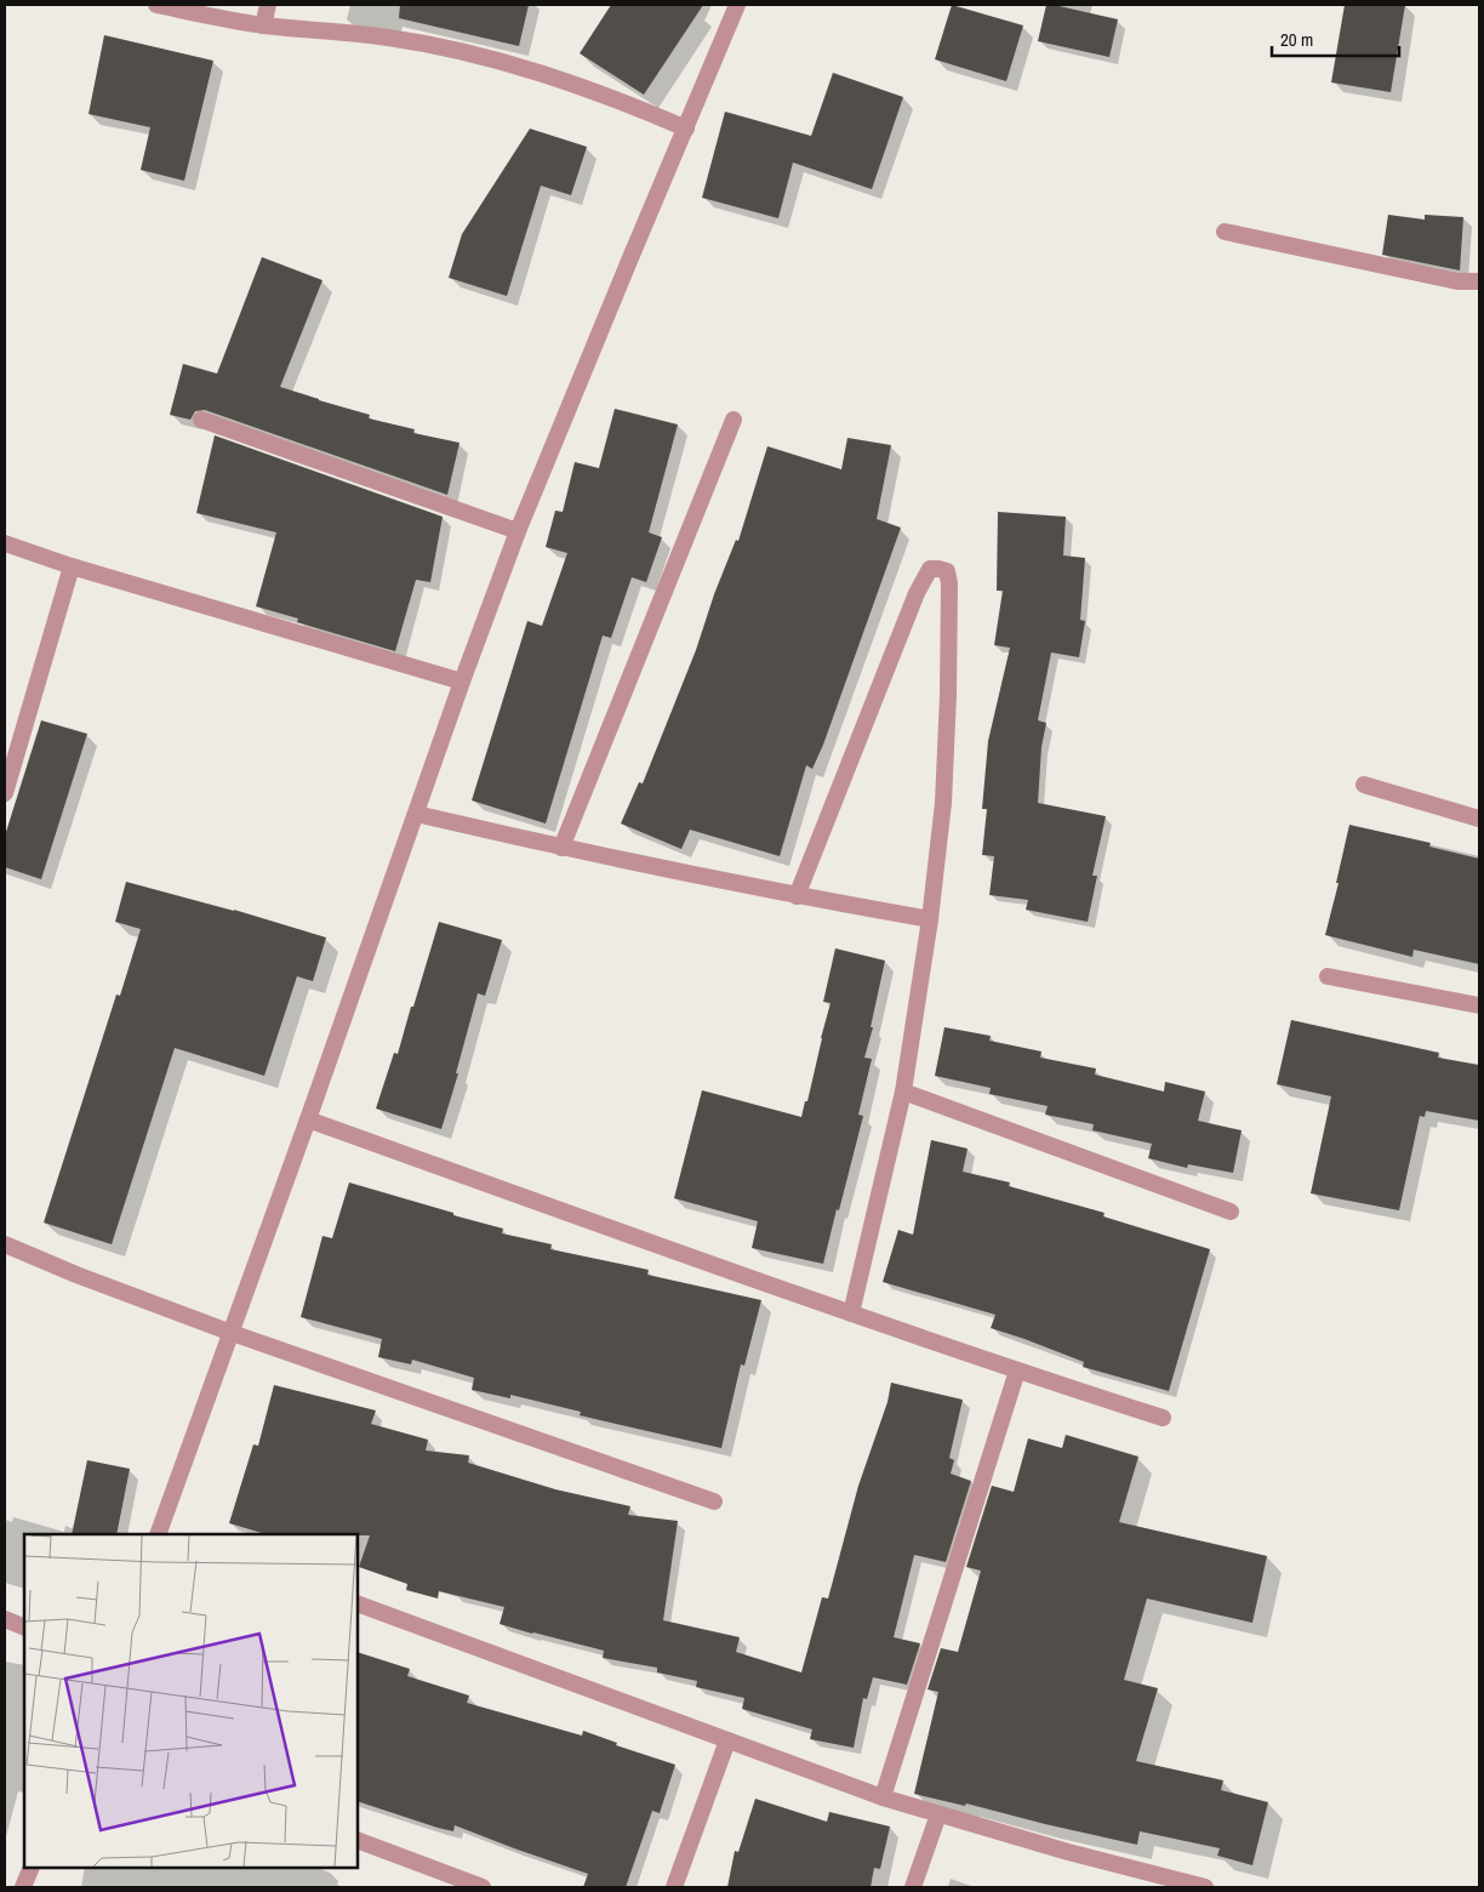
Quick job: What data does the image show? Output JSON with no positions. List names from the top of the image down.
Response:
{
  "scale_bar": "20 m"
}
